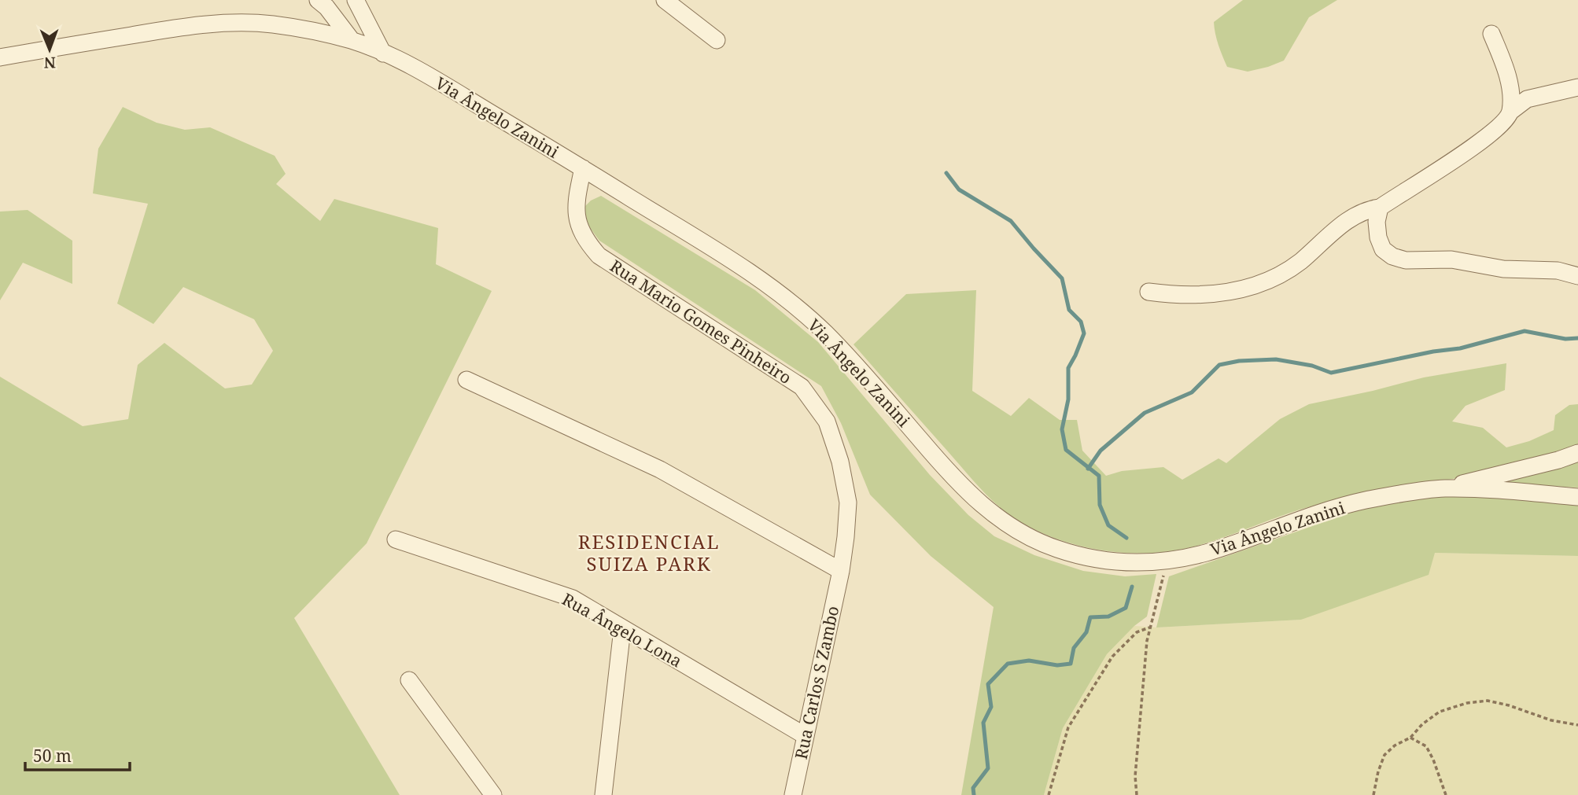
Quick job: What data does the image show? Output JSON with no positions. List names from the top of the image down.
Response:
{
  "streets": {
    "street": [
      "Via Ângelo Zanini",
      "Rua Mario Gomes Pinheiro",
      "Rua Ângelo Lona",
      "Rua Carlos S Zambo"
    ]
  },
  "crossings": [
    ["Via Ângelo Zanini", "Rua Mario Gomes Pinheiro"],
    ["Rua Mario Gomes Pinheiro", "Rua Carlos S Zambo"],
    ["Rua Ângelo Lona", "Rua Carlos S Zambo"]
  ],
  "districts": ["RESIDENCIAL SUIZA PARK"],
  "scale_bar": "50 m",
  "north": "bottom"
}
